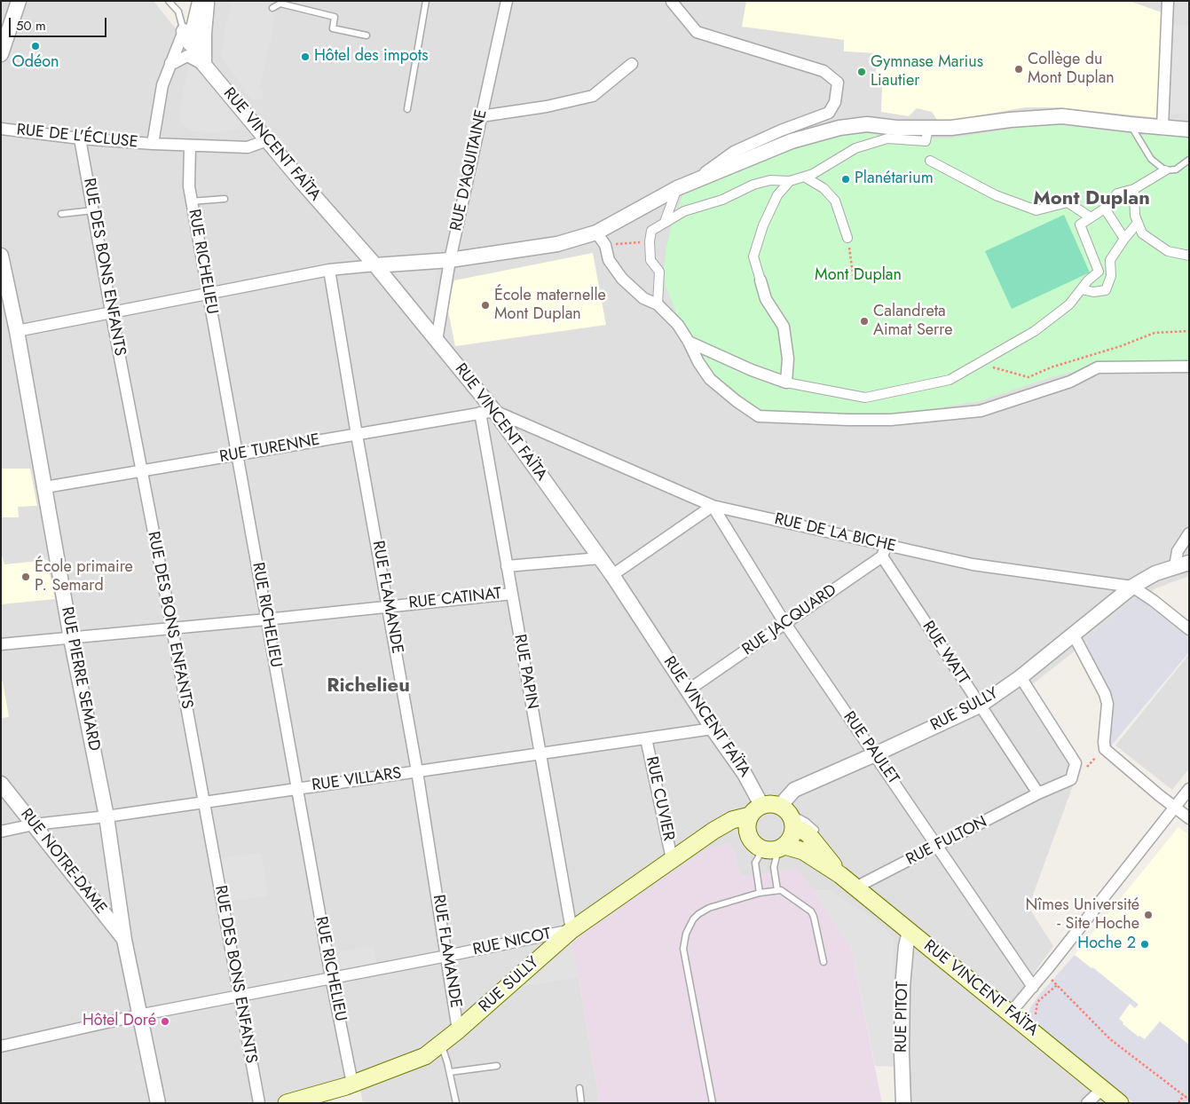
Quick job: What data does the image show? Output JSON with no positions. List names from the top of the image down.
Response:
{
  "streets": {
    "main road": ["RUE VINCENT FAÏTA", "RUE SULLY"],
    "street": [
      "RUE DE L'ÉCLUSE",
      "RUE D'AQUITAINE",
      "RUE RICHELIEU",
      "RUE DES BONS ENFANTS",
      "RUE TURENNE",
      "RUE DE LA BICHE",
      "RUE FLAMANDE",
      "RUE CATINAT",
      "RUE JACQUARD",
      "RUE WATT",
      "RUE PAPIN",
      "RUE PIERRE SEMARD",
      "RUE PAULET",
      "RUE VILLARS",
      "RUE CUVIER",
      "RUE FULTON",
      "RUE NOTRE-DAME",
      "RUE NICOT",
      "RUE PITOT"
    ]
  },
  "crossings": [
    ["RUE DE L'ÉCLUSE", "RUE VINCENT FAÏTA"],
    ["RUE DE L'ÉCLUSE", "RUE RICHELIEU"],
    ["RUE DE L'ÉCLUSE", "RUE DES BONS ENFANTS"],
    ["RUE VINCENT FAÏTA", "RUE D'AQUITAINE"],
    ["RUE VINCENT FAÏTA", "RUE TURENNE"],
    ["RUE VINCENT FAÏTA", "RUE DE LA BICHE"],
    ["RUE VINCENT FAÏTA", "RUE CATINAT"],
    ["RUE VINCENT FAÏTA", "RUE JACQUARD"],
    ["RUE VINCENT FAÏTA", "RUE PAPIN"],
    ["RUE VINCENT FAÏTA", "RUE SULLY"],
    ["RUE VINCENT FAÏTA", "RUE VILLARS"],
    ["RUE VINCENT FAÏTA", "RUE FULTON"],
    ["RUE VINCENT FAÏTA", "RUE PITOT"],
    ["RUE RICHELIEU", "RUE TURENNE"],
    ["RUE RICHELIEU", "RUE CATINAT"],
    ["RUE RICHELIEU", "RUE SULLY"],
    ["RUE RICHELIEU", "RUE VILLARS"],
    ["RUE RICHELIEU", "RUE NICOT"],
    ["RUE DES BONS ENFANTS", "RUE TURENNE"],
    ["RUE DES BONS ENFANTS", "RUE CATINAT"],
    ["RUE DES BONS ENFANTS", "RUE VILLARS"],
    ["RUE DES BONS ENFANTS", "RUE NICOT"],
    ["RUE TURENNE", "RUE DE LA BICHE"],
    ["RUE TURENNE", "RUE FLAMANDE"],
    ["RUE TURENNE", "RUE PAPIN"],
    ["RUE TURENNE", "RUE PIERRE SEMARD"],
    ["RUE DE LA BICHE", "RUE PAPIN"],
    ["RUE DE LA BICHE", "RUE SULLY"],
    ["RUE DE LA BICHE", "RUE PAULET"],
    ["RUE FLAMANDE", "RUE CATINAT"],
    ["RUE FLAMANDE", "RUE SULLY"],
    ["RUE FLAMANDE", "RUE VILLARS"],
    ["RUE FLAMANDE", "RUE NICOT"],
    ["RUE CATINAT", "RUE PAPIN"],
    ["RUE CATINAT", "RUE PIERRE SEMARD"],
    ["RUE JACQUARD", "RUE WATT"],
    ["RUE JACQUARD", "RUE PAULET"],
    ["RUE WATT", "RUE SULLY"],
    ["RUE WATT", "RUE FULTON"],
    ["RUE PAPIN", "RUE SULLY"],
    ["RUE PAPIN", "RUE VILLARS"],
    ["RUE PAPIN", "RUE NICOT"],
    ["RUE PIERRE SEMARD", "RUE VILLARS"],
    ["RUE PIERRE SEMARD", "RUE NOTRE-DAME"],
    ["RUE PIERRE SEMARD", "RUE NICOT"],
    ["RUE SULLY", "RUE PAULET"],
    ["RUE SULLY", "RUE CUVIER"],
    ["RUE SULLY", "RUE FULTON"],
    ["RUE SULLY", "RUE NICOT"],
    ["RUE PAULET", "RUE FULTON"],
    ["RUE VILLARS", "RUE CUVIER"],
    ["RUE VILLARS", "RUE NOTRE-DAME"]
  ],
  "districts": ["Mont Duplan", "Richelieu"],
  "parks": ["Mont Duplan"],
  "places": [
    "Odéon",
    "Hôtel des impots",
    "Collège du Mont Duplan",
    "Gymnase Marius Liautier",
    "Planétarium",
    "École maternelle Mont Duplan",
    "Calandreta Aimat Serre",
    "École primaire P. Semard",
    "Nîmes Université - Site Hoche",
    "Hoche 2",
    "Hôtel Doré"
  ],
  "scale_bar": "50 m"
}
